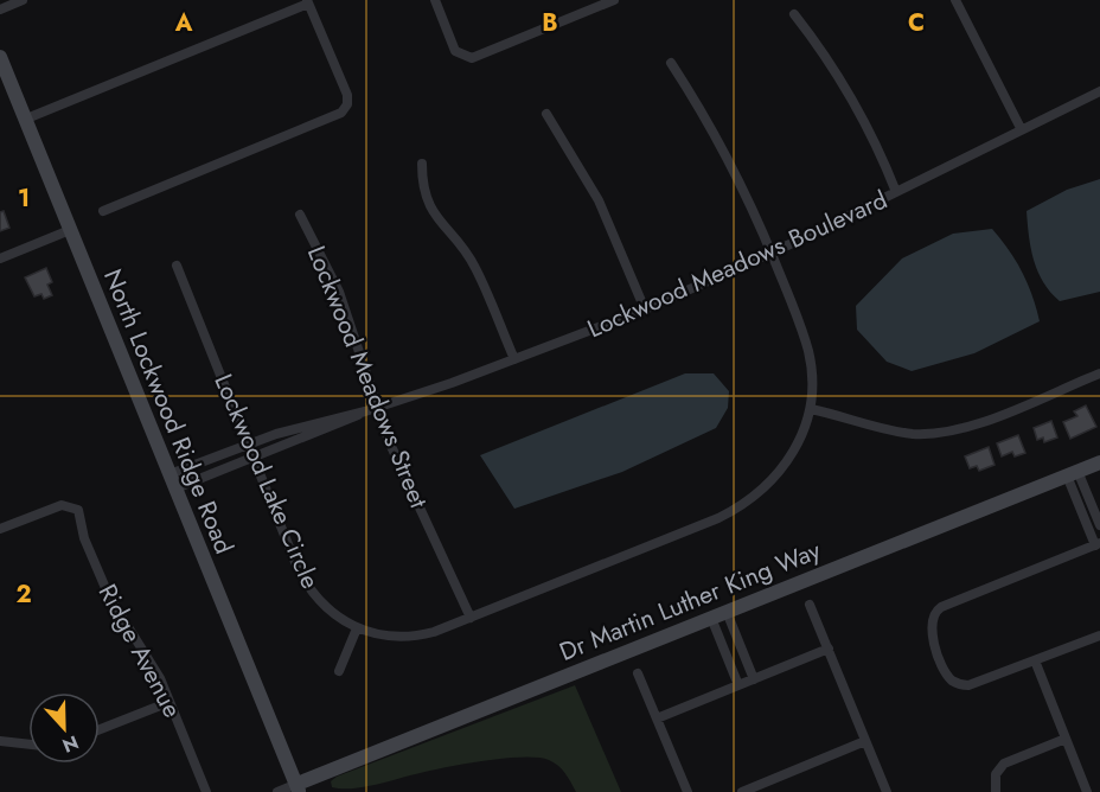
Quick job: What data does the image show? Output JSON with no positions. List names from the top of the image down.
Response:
{
  "streets": {
    "street": [
      "Lockwood Meadows Boulevard",
      "Lockwood Meadows Street",
      "North Lockwood Ridge Road",
      "Lockwood Lake Circle",
      "Dr Martin Luther King Way",
      "Ridge Avenue"
    ]
  },
  "crossings": [
    ["Lockwood Meadows Boulevard", "Lockwood Meadows Street"],
    ["Lockwood Meadows Boulevard", "North Lockwood Ridge Road"],
    ["Lockwood Meadows Boulevard", "Lockwood Lake Circle"],
    ["Lockwood Meadows Street", "Lockwood Lake Circle"],
    ["North Lockwood Ridge Road", "Dr Martin Luther King Way"]
  ],
  "north": "bottom",
  "grid": {
    "columns": ["A", "B", "C"],
    "rows": ["1", "2"]
  }
}
